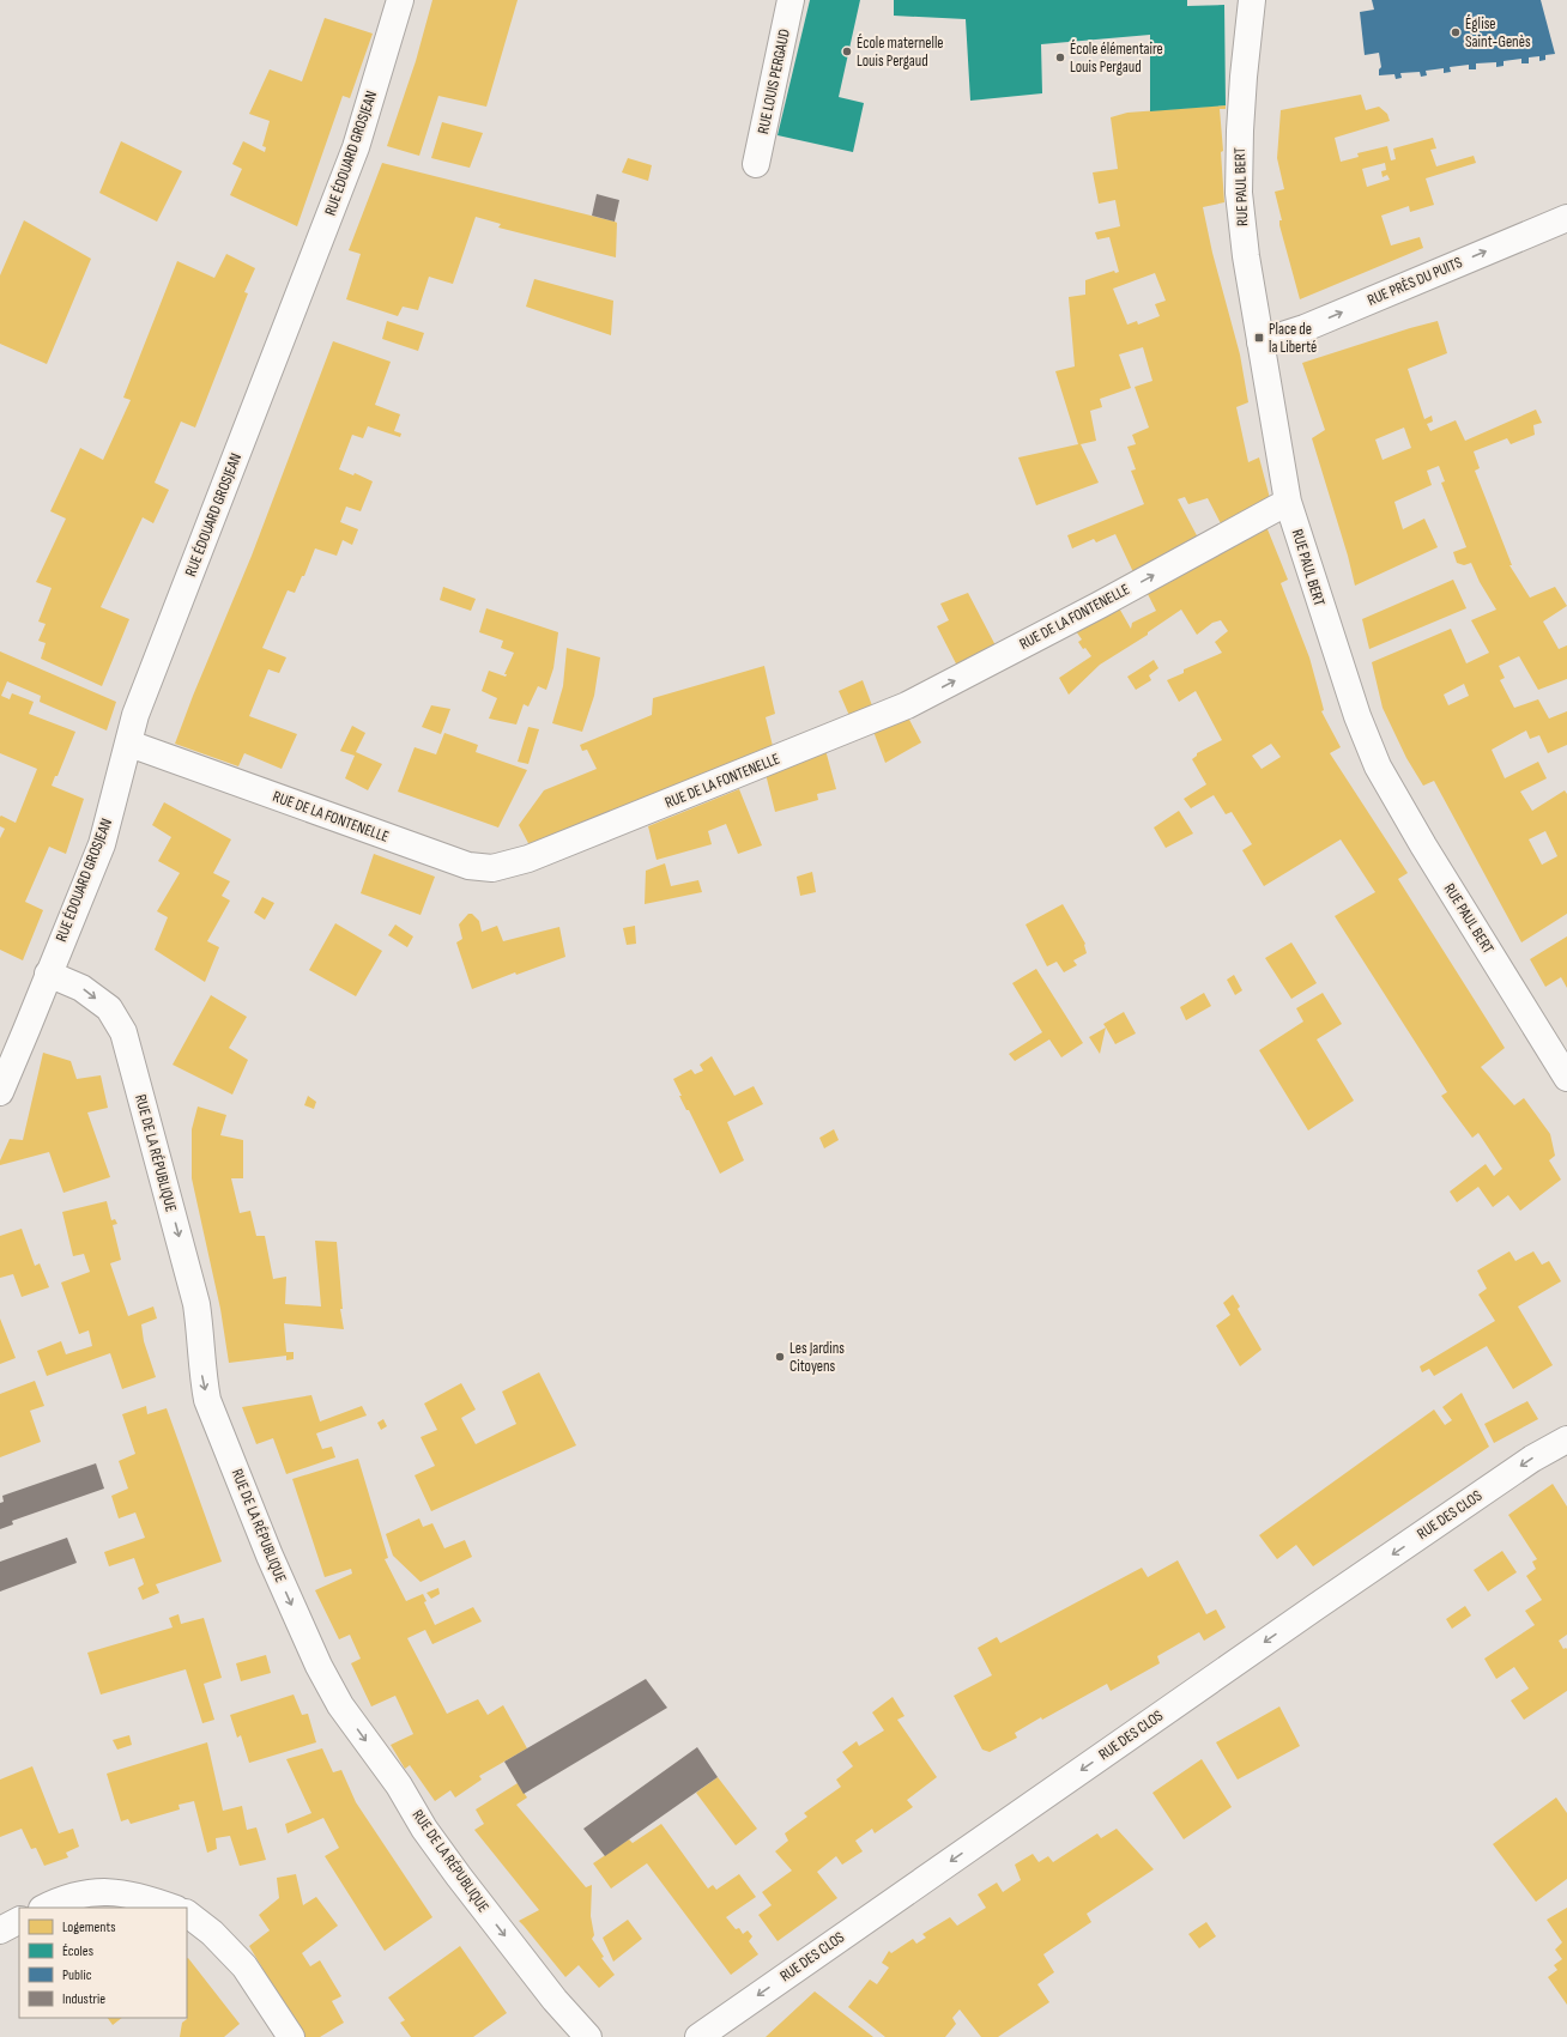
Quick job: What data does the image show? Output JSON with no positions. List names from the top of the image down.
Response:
{
  "streets": {
    "street": [
      "RUE LOUIS PERGAUD",
      "RUE ÉDOUARD GROSJEAN",
      "RUE PAUL BERT",
      "RUE PRÈS DU PUITS",
      "RUE DE LA FONTENELLE",
      "RUE DE LA RÉPUBLIQUE",
      "RUE DES CLOS"
    ]
  },
  "crossings": [
    ["RUE ÉDOUARD GROSJEAN", "RUE DE LA FONTENELLE"],
    ["RUE ÉDOUARD GROSJEAN", "RUE DE LA RÉPUBLIQUE"],
    ["RUE PAUL BERT", "RUE PRÈS DU PUITS"],
    ["RUE PAUL BERT", "RUE DE LA FONTENELLE"]
  ],
  "one_way": [
    "RUE PRÈS DU PUITS",
    "RUE DE LA FONTENELLE",
    "RUE DE LA RÉPUBLIQUE",
    "RUE DES CLOS"
  ],
  "places": {
    "other": [
      "Église Saint-Genès",
      "École maternelle Louis Pergaud",
      "École élémentaire Louis Pergaud",
      "Les Jardins Citoyens"
    ],
    "transit": ["Place de la Liberté"]
  },
  "legend": [
    "Logements",
    "Écoles",
    "Public",
    "Industrie"
  ]
}
